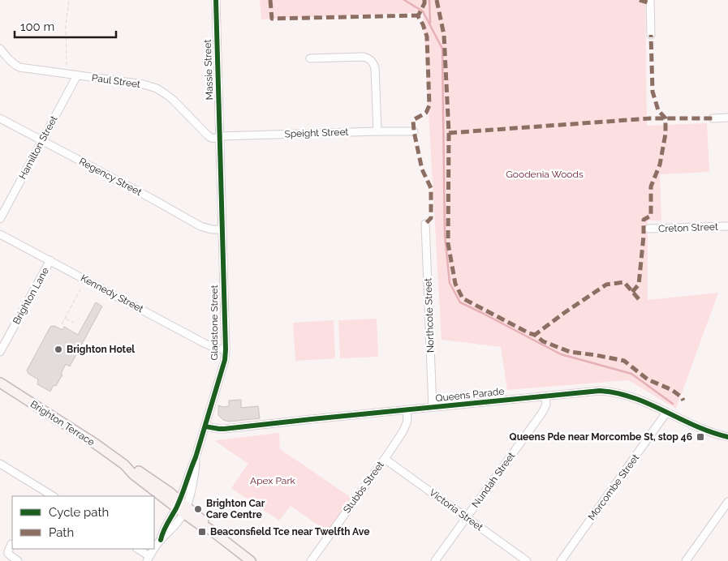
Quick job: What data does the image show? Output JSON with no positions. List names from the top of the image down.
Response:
{
  "streets": {
    "main road": ["Brighton Terrace"],
    "street": [
      "Massie Street",
      "Paul Street",
      "Speight Street",
      "Hamilton Street",
      "Regency Street",
      "Creton Street",
      "Kennedy Street",
      "Brighton Lane",
      "Northcote Street",
      "Gladstone Street",
      "Queens Parade",
      "Nundah Street",
      "Stubbs Street",
      "Morcombe Street",
      "Victoria Street"
    ]
  },
  "crossings": [
    ["Massie Street", "Paul Street"],
    ["Massie Street", "Speight Street"],
    ["Massie Street", "Gladstone Street"],
    ["Paul Street", "Speight Street"],
    ["Paul Street", "Hamilton Street"],
    ["Paul Street", "Gladstone Street"],
    ["Speight Street", "Gladstone Street"],
    ["Hamilton Street", "Regency Street"],
    ["Regency Street", "Gladstone Street"],
    ["Kennedy Street", "Brighton Lane"],
    ["Kennedy Street", "Gladstone Street"],
    ["Northcote Street", "Queens Parade"],
    ["Gladstone Street", "Queens Parade"],
    ["Gladstone Street", "Brighton Terrace"],
    ["Queens Parade", "Nundah Street"],
    ["Queens Parade", "Stubbs Street"],
    ["Queens Parade", "Morcombe Street"],
    ["Nundah Street", "Victoria Street"],
    ["Stubbs Street", "Victoria Street"]
  ],
  "parks": ["Goodenia Woods", "Apex Park"],
  "places": {
    "other": ["Brighton Hotel", "Brighton Car Care Centre"],
    "transit": ["Queens Pde near Morcombe St, stop 46", "Beaconsfield Tce near Twelfth Ave"]
  },
  "legend": ["Cycle path", "Path"],
  "scale_bar": "100 m"
}
